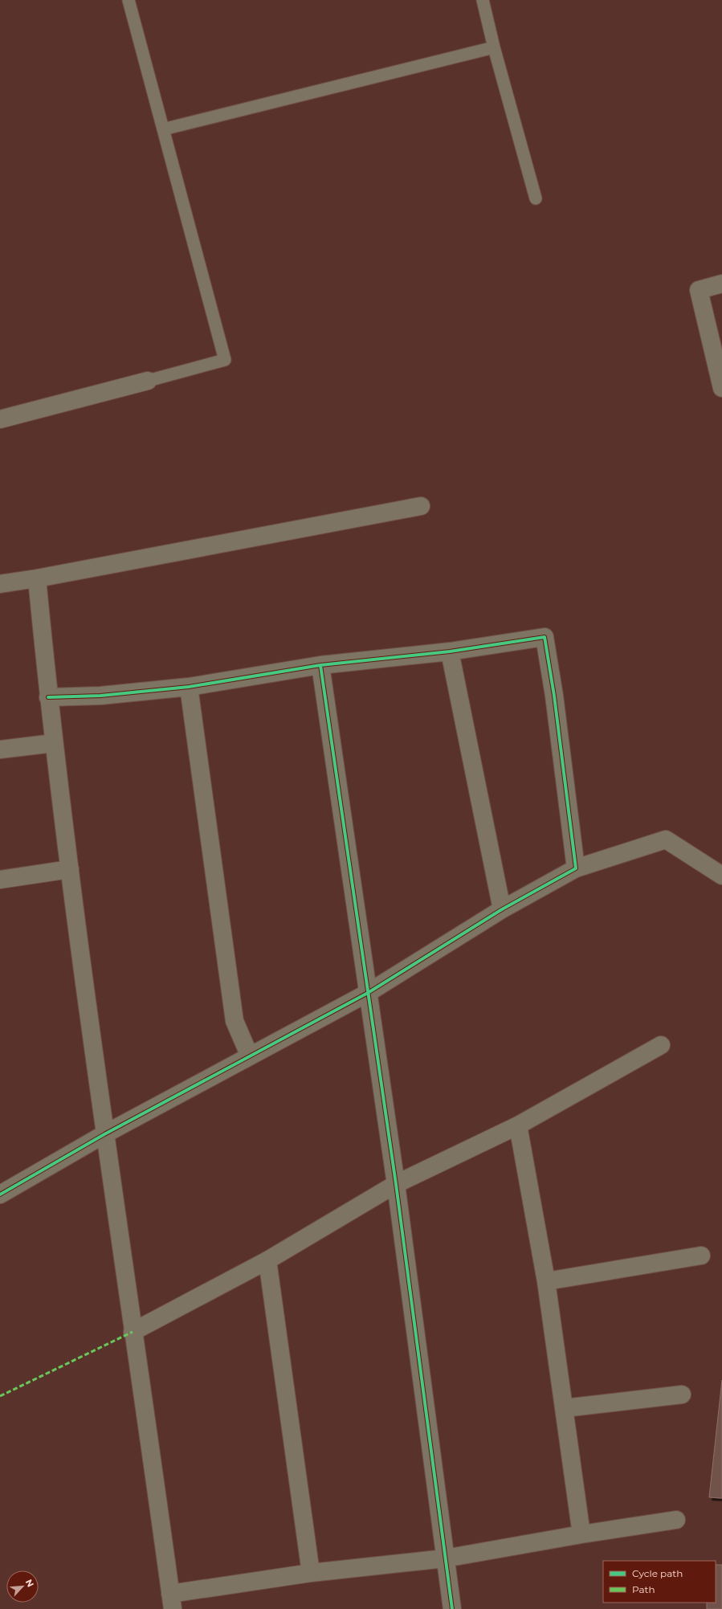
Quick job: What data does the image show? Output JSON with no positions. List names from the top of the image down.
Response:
{
  "legend": ["Cycle path", "Path"],
  "north": "top right"
}
